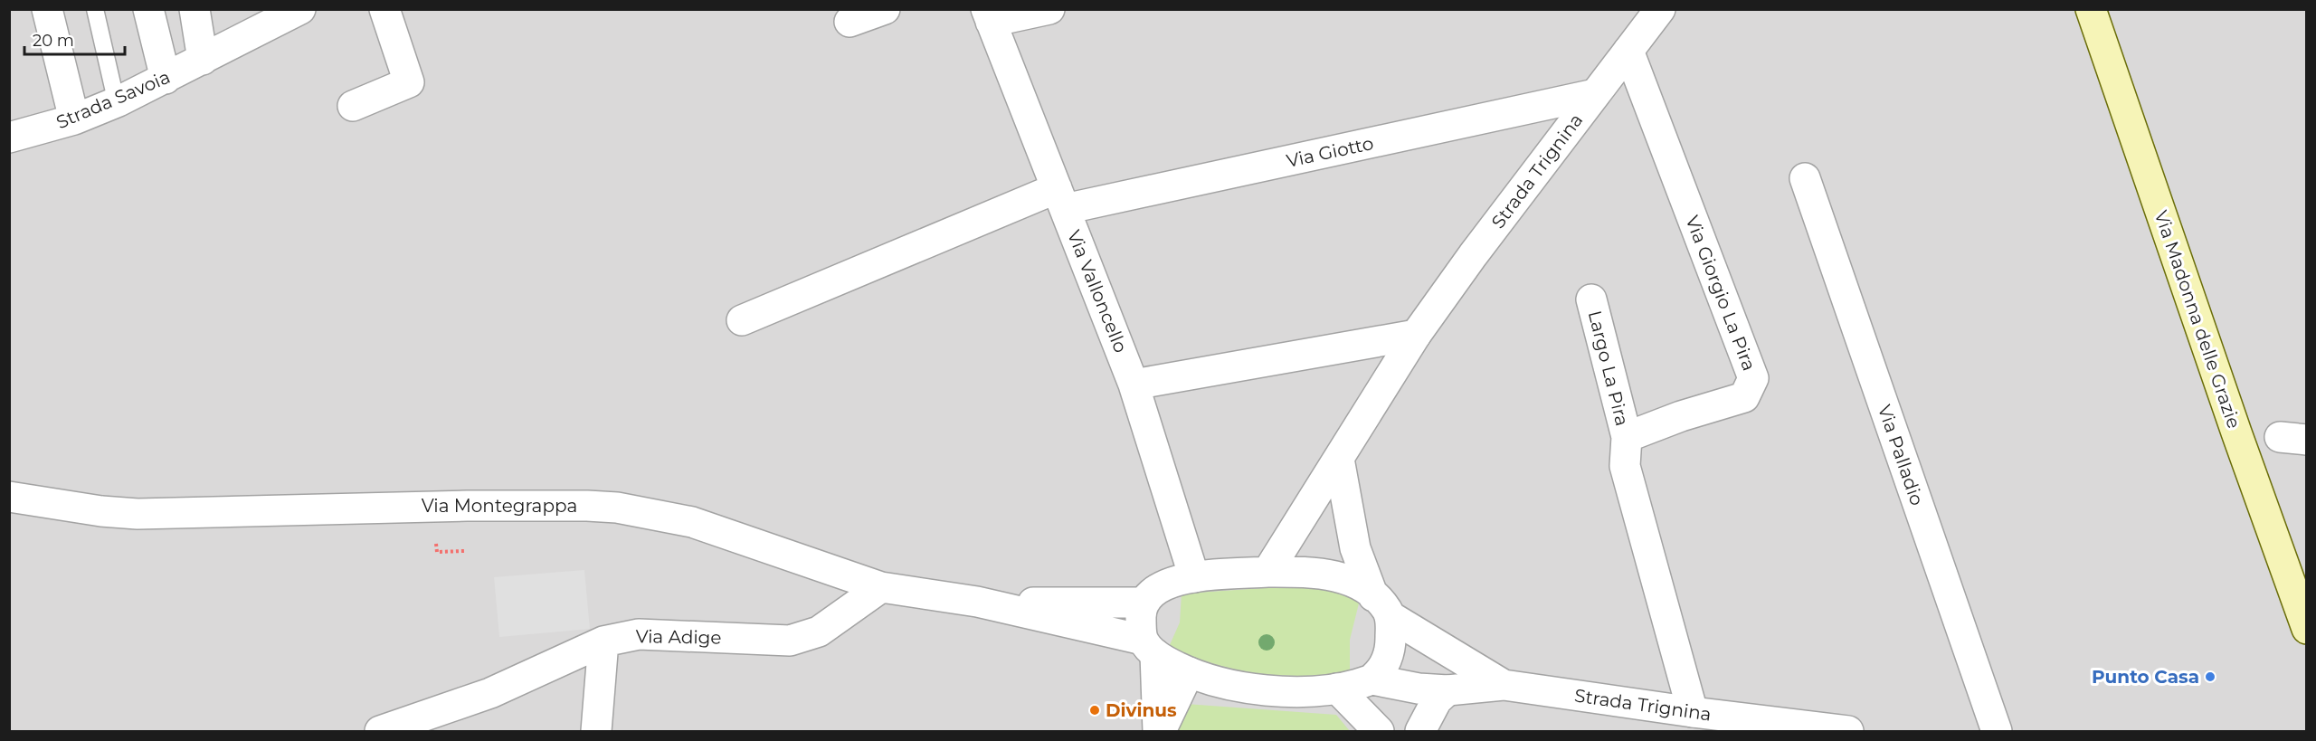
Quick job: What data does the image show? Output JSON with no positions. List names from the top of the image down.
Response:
{
  "streets": {
    "main road": ["Via Madonna delle Grazie"],
    "street": [
      "Strada Savoia",
      "Via Giotto",
      "Strada Trignina",
      "Via Valloncello",
      "Via Giorgio La Pira",
      "Largo La Pira",
      "Via Palladio",
      "Via Montegrappa",
      "Via Adige"
    ]
  },
  "crossings": [
    ["Via Giotto", "Strada Trignina"],
    ["Via Giotto", "Via Valloncello"],
    ["Strada Trignina", "Via Valloncello"],
    ["Strada Trignina", "Via Giorgio La Pira"],
    ["Strada Trignina", "Via Montegrappa"],
    ["Via Giorgio La Pira", "Largo La Pira"],
    ["Via Montegrappa", "Via Adige"]
  ],
  "places": ["Punto Casa", "Divinus"],
  "scale_bar": "20 m"
}
